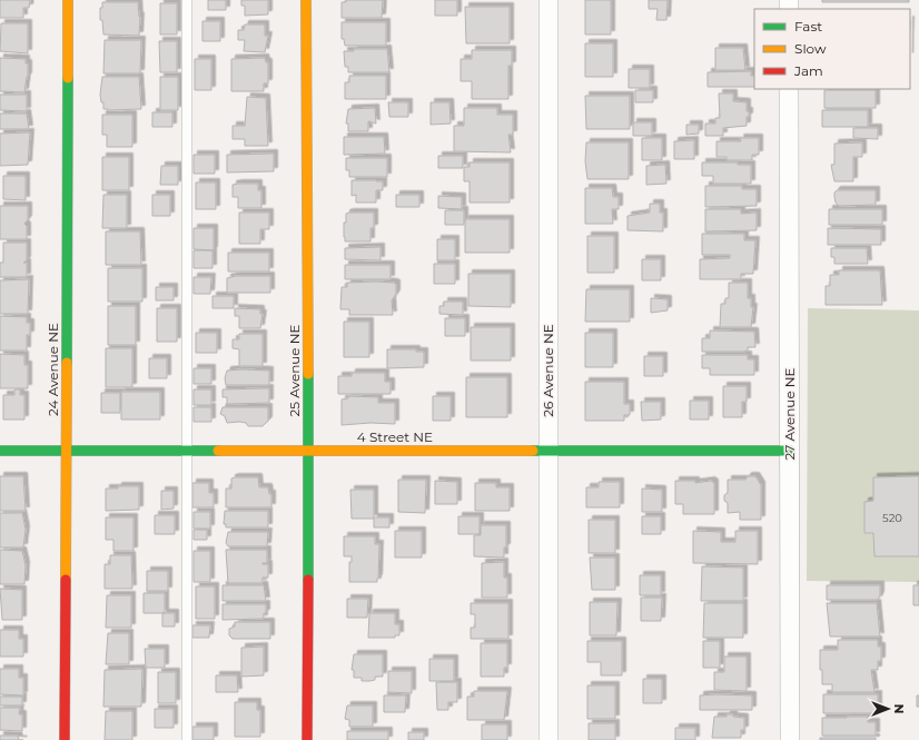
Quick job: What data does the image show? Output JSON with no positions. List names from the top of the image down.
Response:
{
  "streets": {
    "street": [
      "24 Avenue NE",
      "25 Avenue NE",
      "26 Avenue NE",
      "27 Avenue NE",
      "4 Street NE"
    ]
  },
  "crossings": [
    ["24 Avenue NE", "4 Street NE"],
    ["25 Avenue NE", "4 Street NE"],
    ["26 Avenue NE", "4 Street NE"],
    ["27 Avenue NE", "4 Street NE"]
  ],
  "house_numbers": ["520"],
  "legend": ["Fast", "Slow", "Jam"],
  "north": "right"
}
